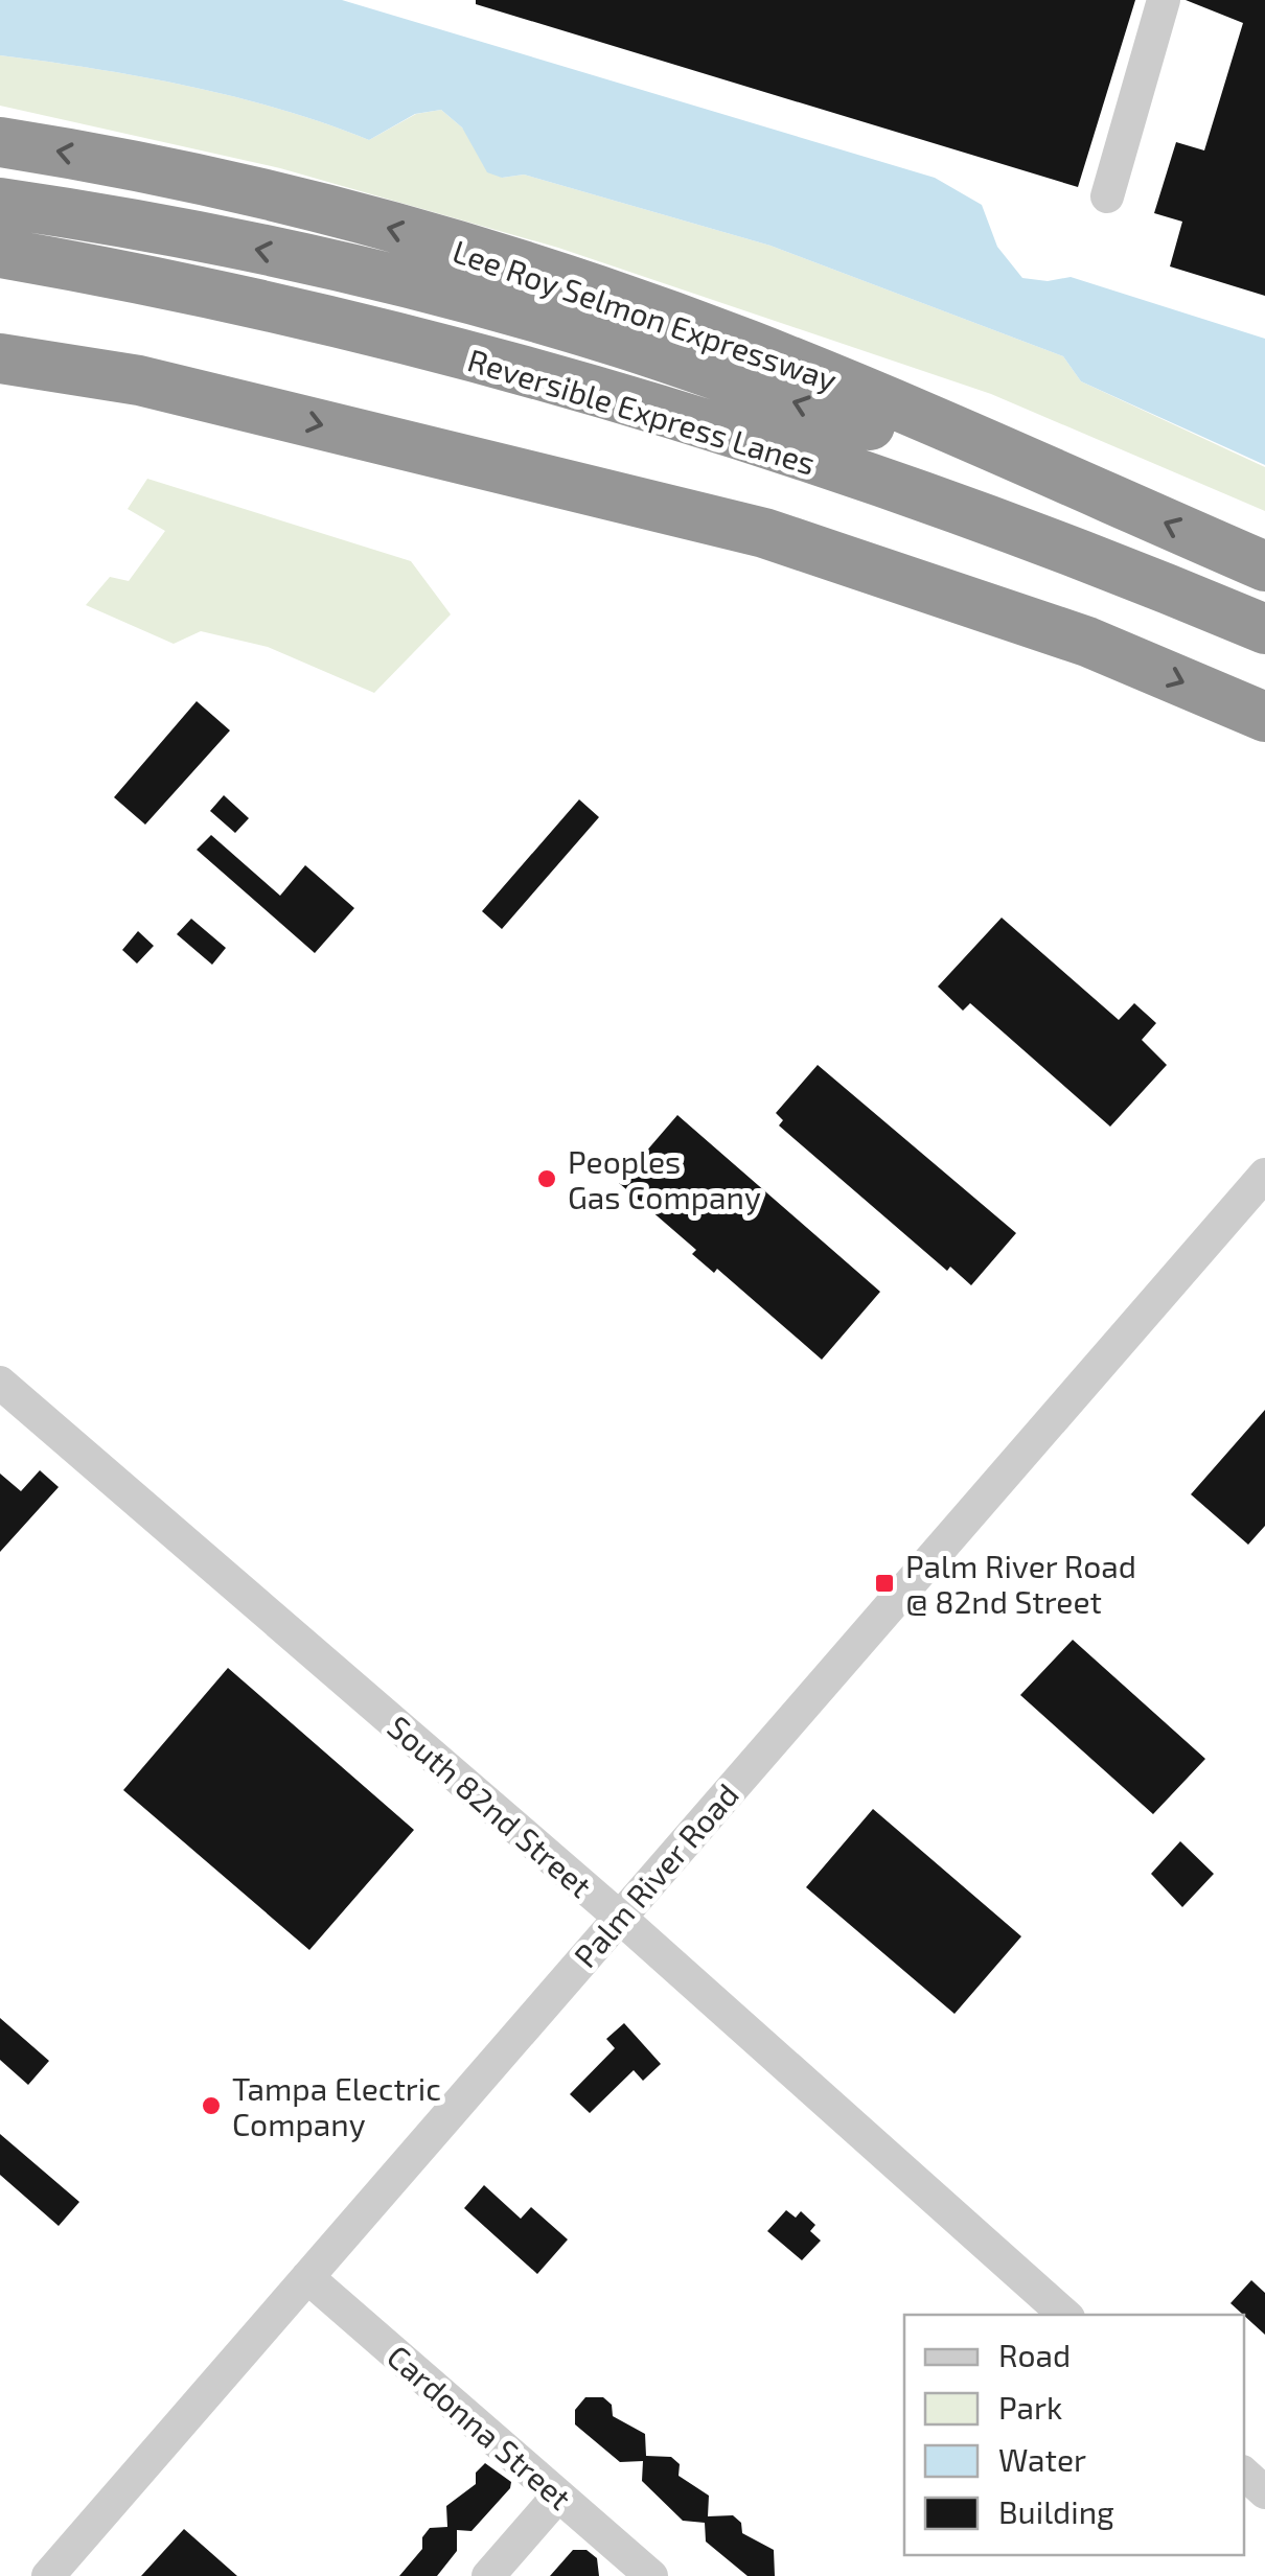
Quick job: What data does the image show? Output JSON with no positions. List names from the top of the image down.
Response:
{
  "streets": {
    "highway": ["Lee Roy Selmon Expressway", "Reversible Express Lanes"],
    "street": ["South 82nd Street", "Palm River Road", "Cardonna Street"]
  },
  "crossings": [
    ["South 82nd Street", "Palm River Road"],
    ["Palm River Road", "Cardonna Street"]
  ],
  "places": {
    "other": ["Peoples Gas Company", "Tampa Electric Company"],
    "transit": ["Palm River Road @ 82nd Street"]
  },
  "legend": [
    "Road",
    "Park",
    "Water",
    "Building"
  ]
}
